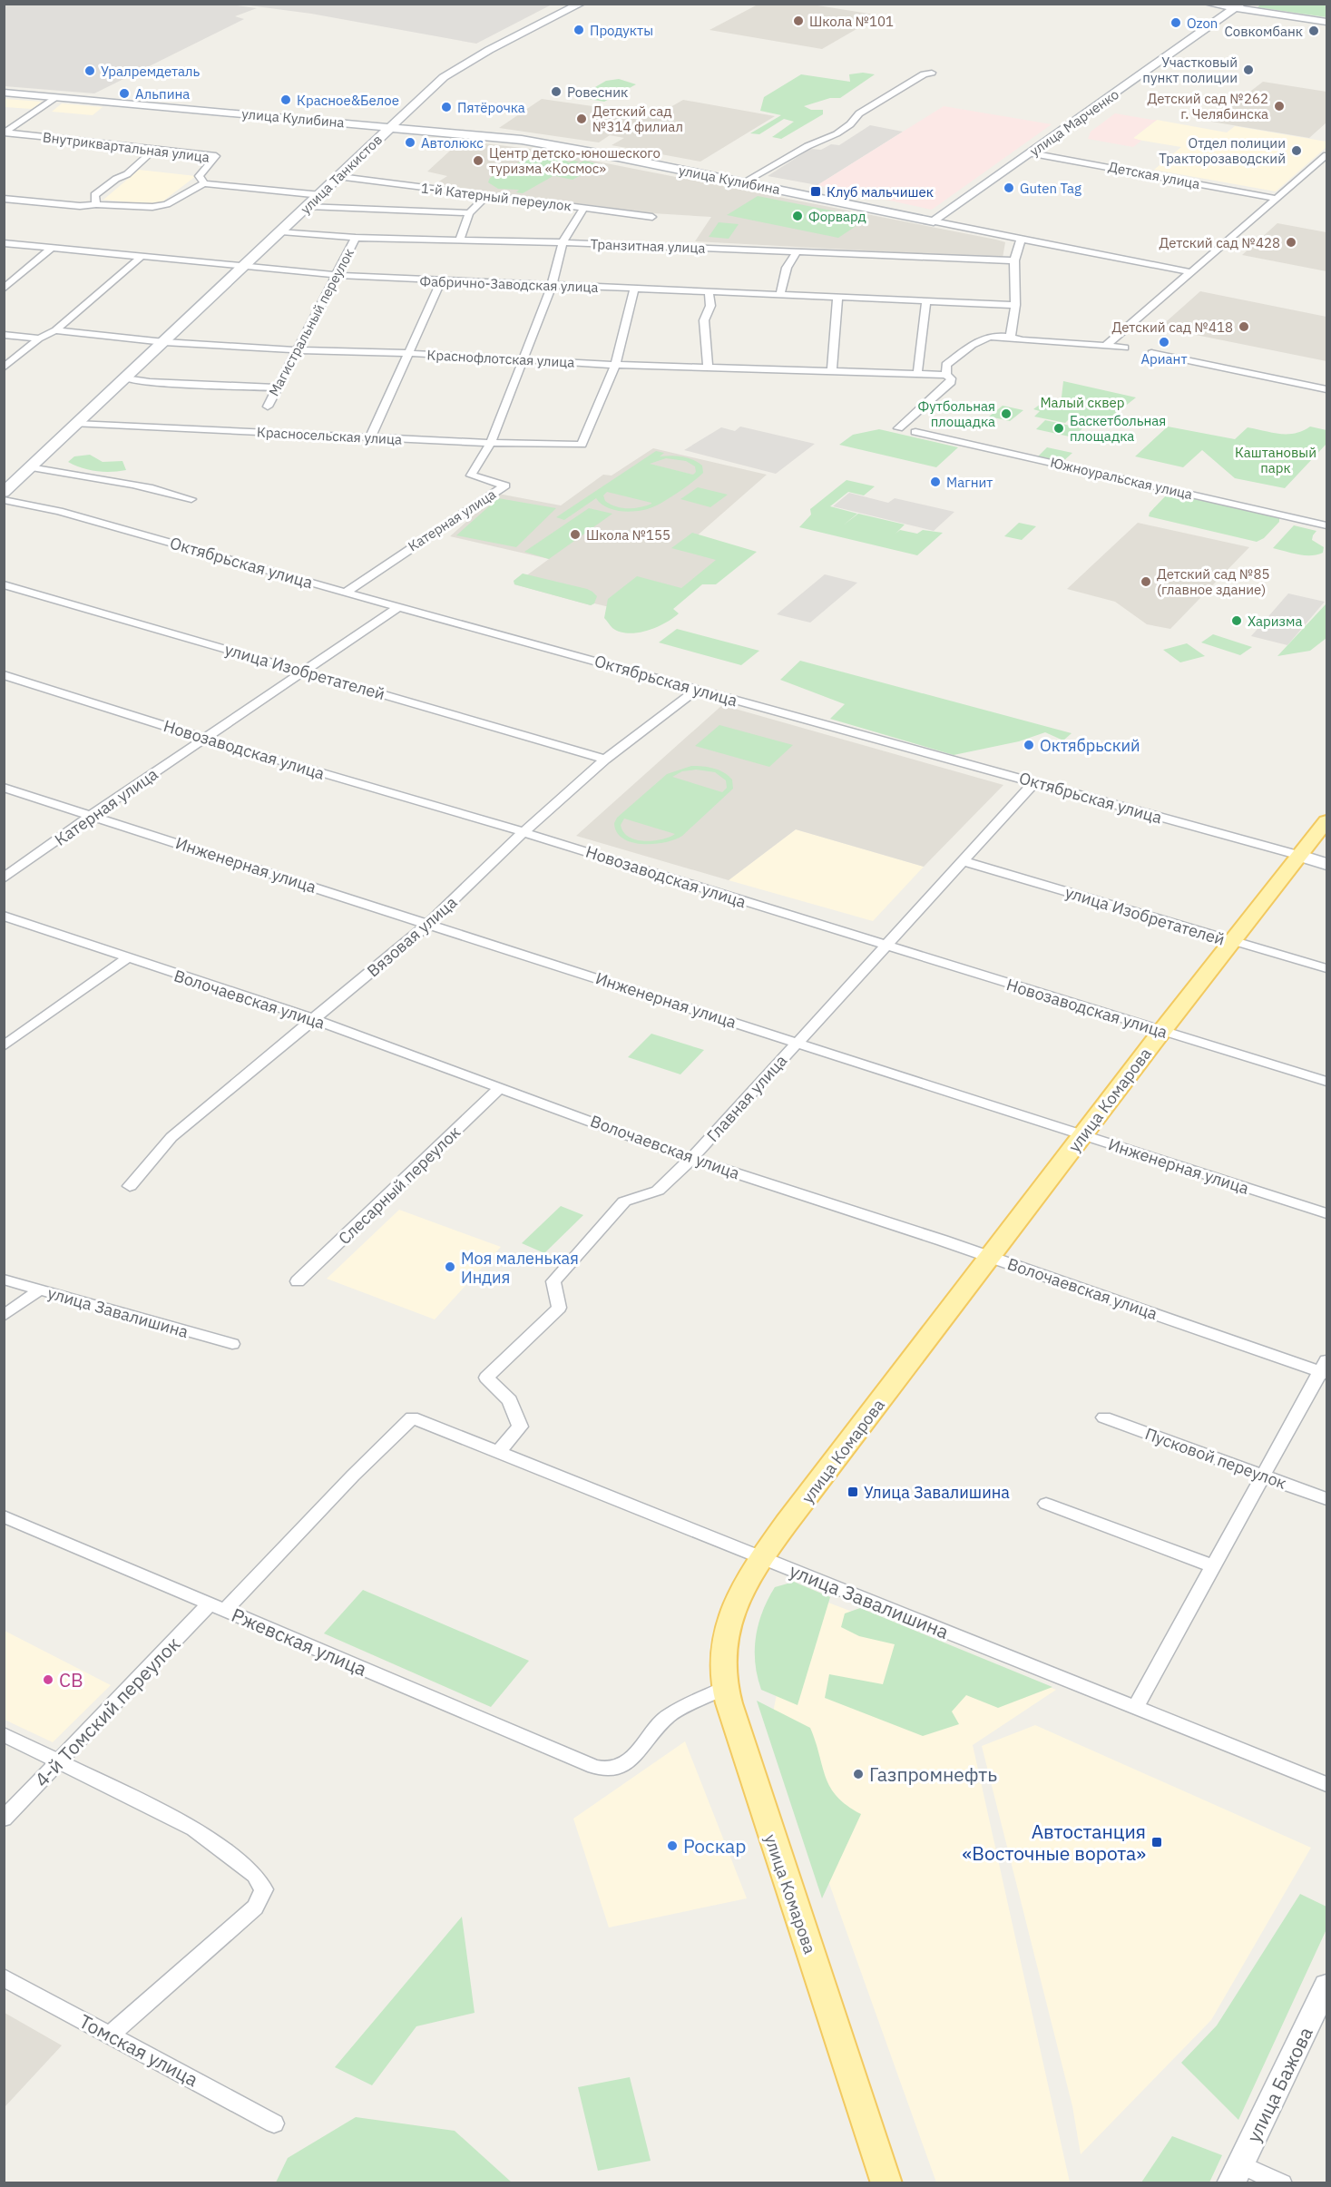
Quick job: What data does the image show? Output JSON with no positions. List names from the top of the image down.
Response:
{
  "streets": {
    "main road": ["улица Комарова"],
    "street": [
      "улица Кулибина",
      "улица Марченко",
      "Внутриквартальная улица",
      "улица Танкистов",
      "Детская улица",
      "1-й Катерный переулок",
      "Транзитная улица",
      "Фабрично-Заводская улица",
      "Магистральный переулок",
      "Краснофлотская улица",
      "Красносельская улица",
      "Южноуральская улица",
      "Катерная улица",
      "Октябрьская улица",
      "улица Изобретателей",
      "Новозаводская улица",
      "Инженерная улица",
      "Вязовая улица",
      "Волочаевская улица",
      "Главная улица",
      "Слесарный переулок",
      "улица Завалишина",
      "Пусковой переулок",
      "Ржевская улица",
      "4-й Томский переулок",
      "Томская улица",
      "улица Бажова"
    ]
  },
  "crossings": [
    ["улица Кулибина", "улица Марченко"],
    ["улица Кулибина", "улица Танкистов"],
    ["улица Марченко", "Детская улица"],
    ["Внутриквартальная улица", "улица Танкистов"],
    ["улица Танкистов", "1-й Катерный переулок"],
    ["улица Танкистов", "Транзитная улица"],
    ["улица Танкистов", "Фабрично-Заводская улица"],
    ["улица Танкистов", "Краснофлотская улица"],
    ["улица Танкистов", "Красносельская улица"],
    ["1-й Катерный переулок", "Катерная улица"],
    ["Транзитная улица", "Магистральный переулок"],
    ["Транзитная улица", "Катерная улица"],
    ["Фабрично-Заводская улица", "Магистральный переулок"],
    ["Фабрично-Заводская улица", "Катерная улица"],
    ["Магистральный переулок", "Краснофлотская улица"],
    ["Краснофлотская улица", "Красносельская улица"],
    ["Краснофлотская улица", "Катерная улица"],
    ["Красносельская улица", "Катерная улица"],
    ["Катерная улица", "Октябрьская улица"],
    ["Катерная улица", "улица Изобретателей"],
    ["Катерная улица", "Новозаводская улица"],
    ["Катерная улица", "Инженерная улица"],
    ["Октябрьская улица", "Вязовая улица"],
    ["Октябрьская улица", "Главная улица"],
    ["Октябрьская улица", "улица Комарова"],
    ["улица Изобретателей", "Вязовая улица"],
    ["улица Изобретателей", "Главная улица"],
    ["улица Изобретателей", "улица Комарова"],
    ["Новозаводская улица", "Вязовая улица"],
    ["Новозаводская улица", "Главная улица"],
    ["Новозаводская улица", "улица Комарова"],
    ["Инженерная улица", "Вязовая улица"],
    ["Инженерная улица", "Главная улица"],
    ["Инженерная улица", "улица Комарова"],
    ["Вязовая улица", "Волочаевская улица"],
    ["Волочаевская улица", "Главная улица"],
    ["Волочаевская улица", "улица Комарова"],
    ["Волочаевская улица", "Слесарный переулок"],
    ["Главная улица", "улица Завалишина"],
    ["улица Комарова", "улица Завалишина"],
    ["улица Комарова", "Ржевская улица"],
    ["улица Завалишина", "4-й Томский переулок"],
    ["Ржевская улица", "4-й Томский переулок"]
  ],
  "parks": ["Малый сквер", "Каштановый парк"],
  "places": {
    "other": [
      "Школа №101",
      "Ozon",
      "Продукты",
      "Совкомбанк",
      "Участковый пункт полиции",
      "Уралремдеталь",
      "Ровесник",
      "Альпина",
      "Красное&Белое",
      "Детский сад №262 г. Челябинска",
      "Пятёрочка",
      "Детский сад №314 филиал",
      "Автолюкс",
      "Отдел полиции Тракторозаводский",
      "Центр детско-юношеского туризма «Космос»",
      "Guten Tag",
      "Форвард",
      "Детский сад №428",
      "Детский сад №418",
      "Ариант",
      "Футбольная площадка",
      "Баскетбольная площадка",
      "Магнит",
      "Школа №155",
      "Детский сад №85 (главное здание)",
      "Харизма",
      "Октябрьский",
      "Моя маленькая Индия",
      "СВ",
      "Газпромнефть",
      "Роскар"
    ],
    "transit": ["Клуб мальчишек", "Улица Завалишина", "Автостанция «Восточные ворота»"]
  }
}
